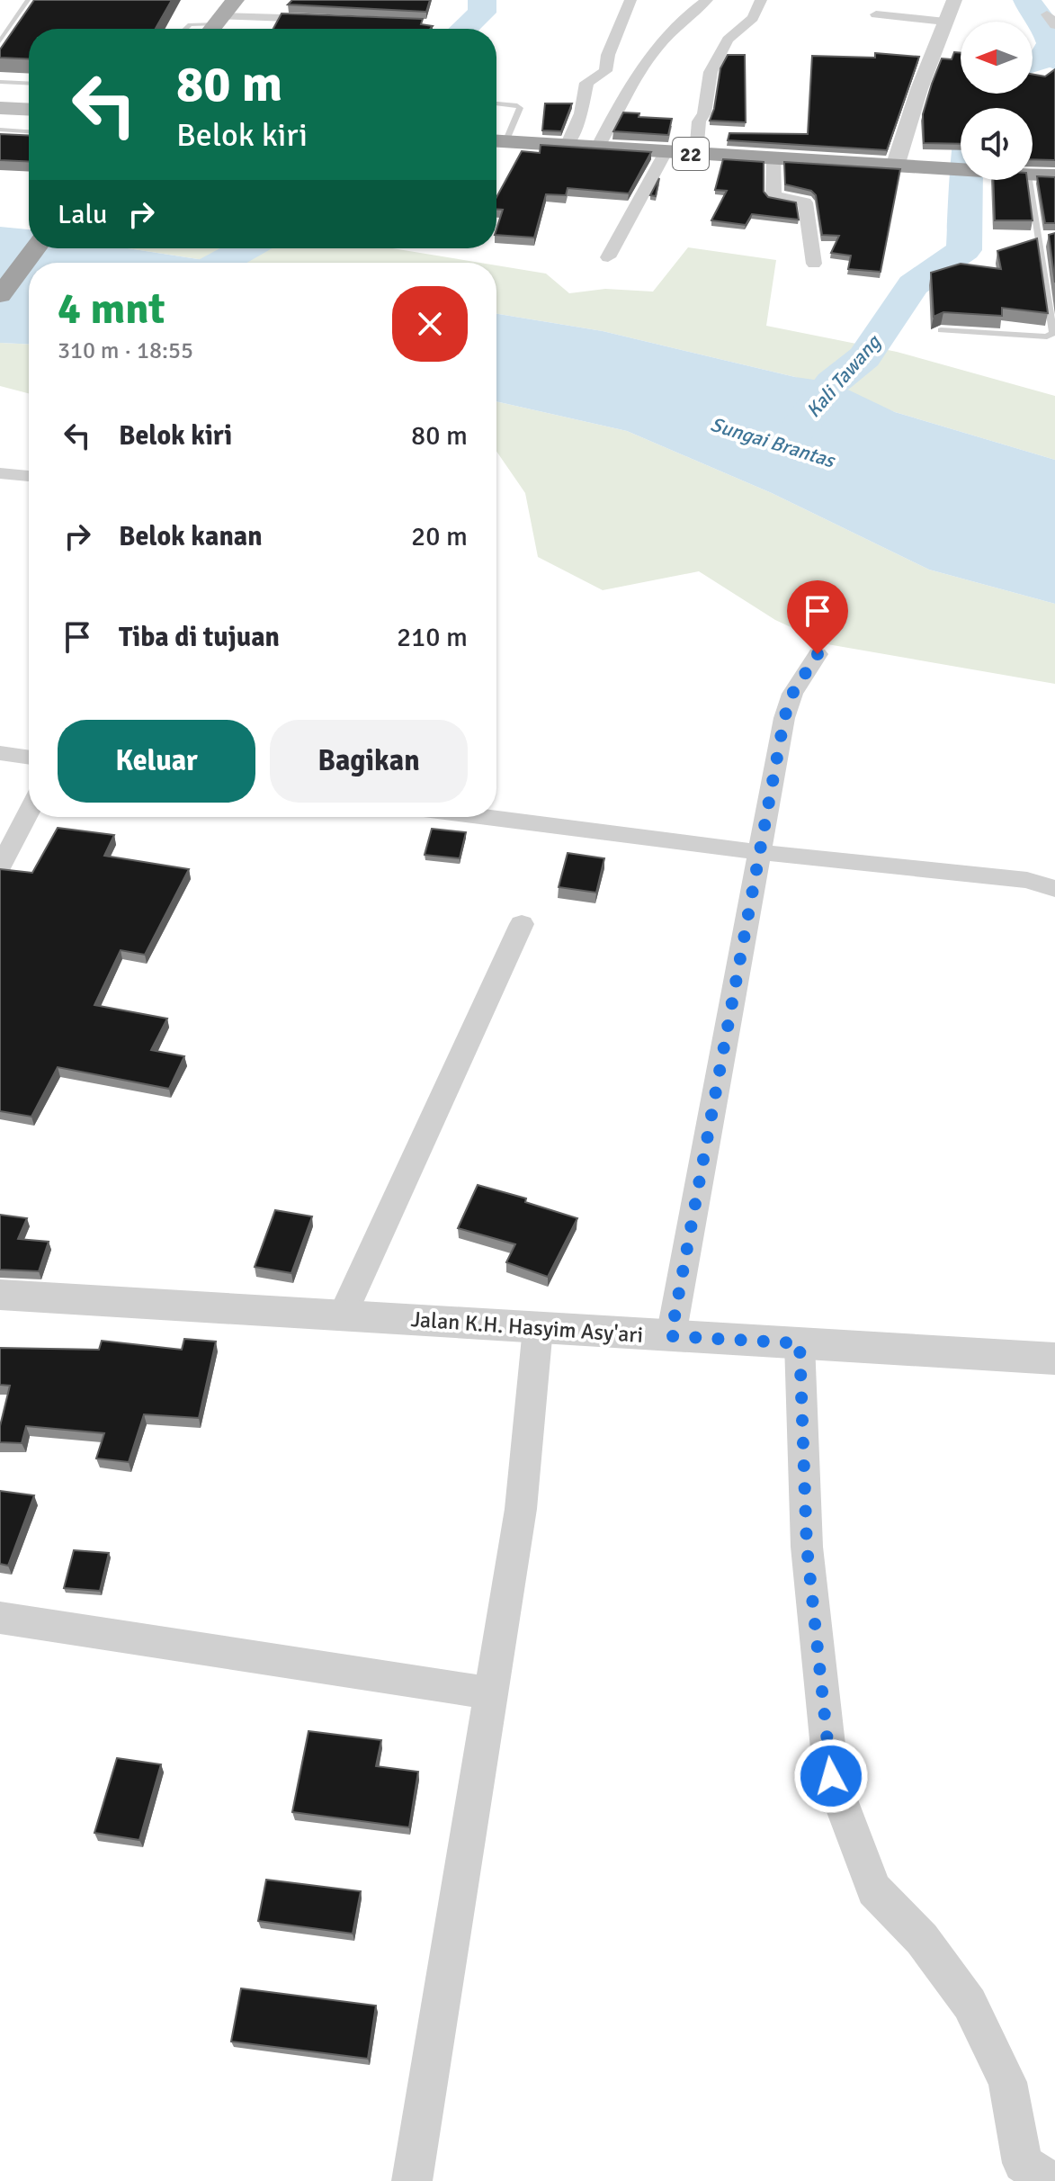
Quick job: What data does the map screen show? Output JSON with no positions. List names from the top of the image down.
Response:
{
  "streets": {
    "highway": ["22"],
    "street": ["Jalan K.H. Hasyim Asy'ari"]
  },
  "water": ["Kali Tawang", "Sungai Brantas"],
  "north": "left",
  "page": {
    "turn": ["80 m", "Belok kiri"],
    "then": "Lalu",
    "heading": ["4 mnt", "310 m · 18:55"],
    "list": [
      {
        "name": "Belok kiri",
        "value": "80 m"
      },
      {
        "name": "Belok kanan",
        "value": "20 m"
      },
      {
        "name": "Tiba di tujuan",
        "value": "210 m"
      }
    ],
    "buttons": ["Keluar", "Bagikan"]
  }
}
